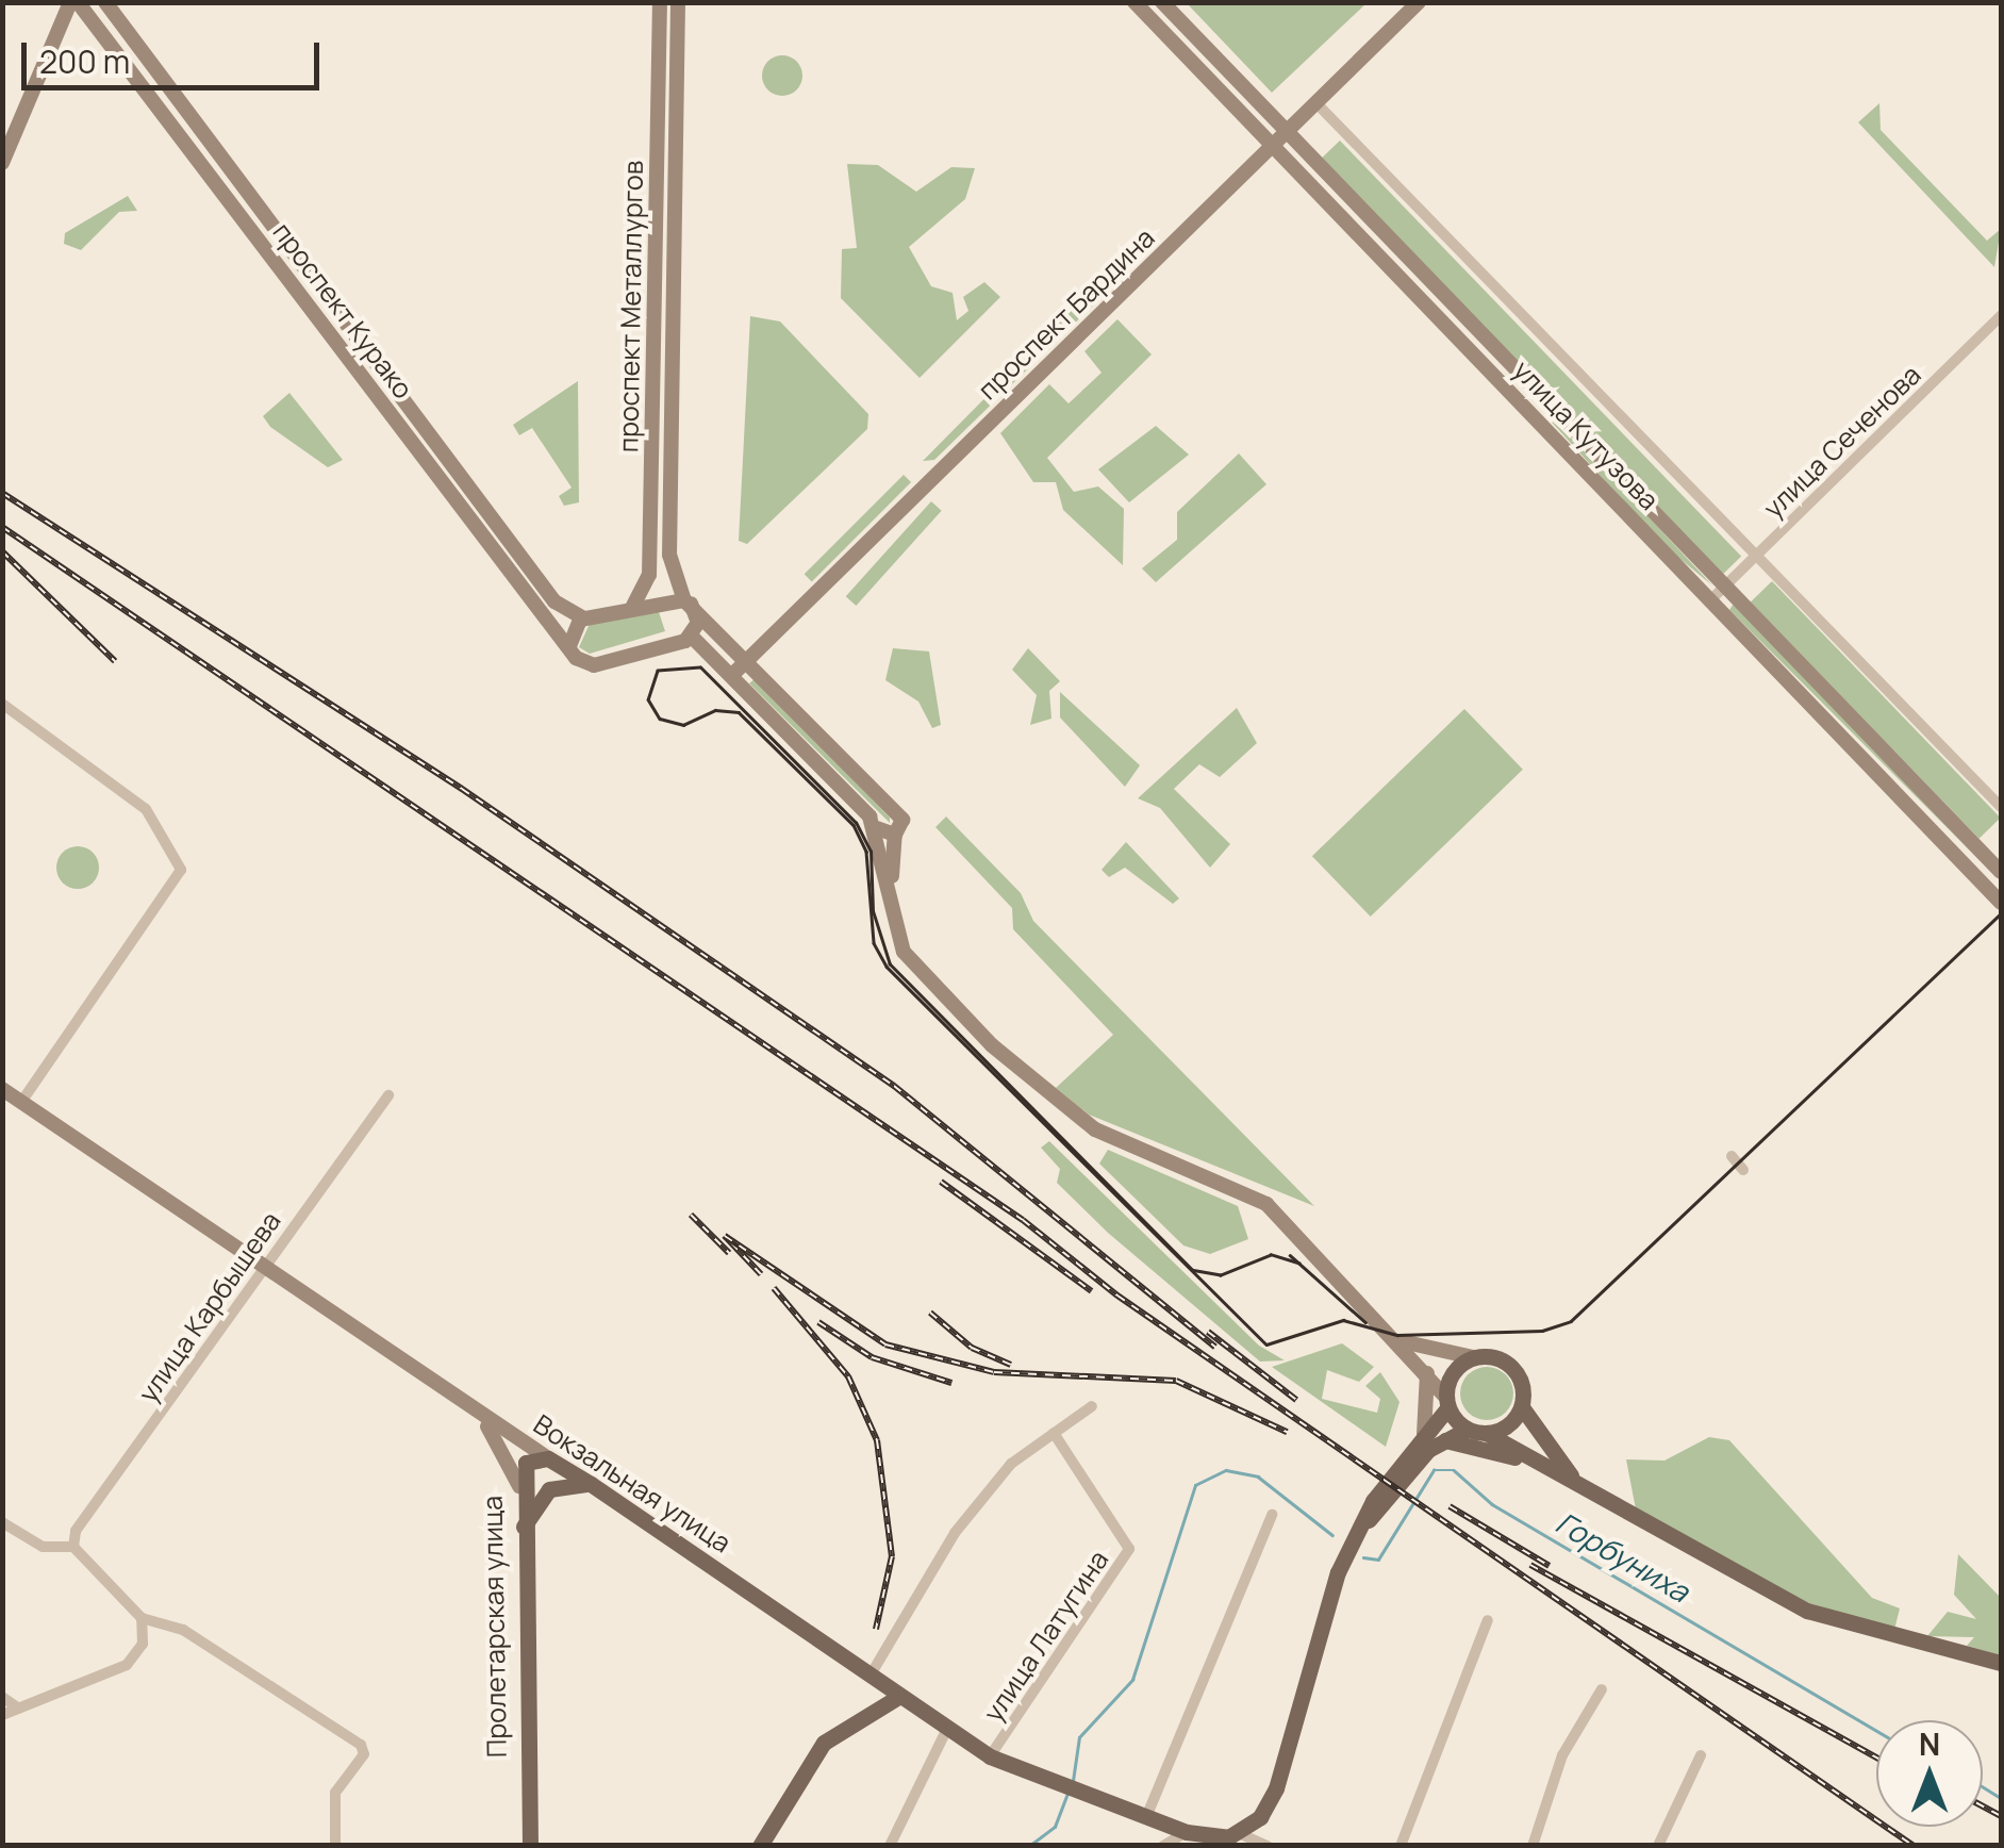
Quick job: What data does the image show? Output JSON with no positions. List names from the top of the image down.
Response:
{
  "streets": {
    "main road": [
      "проспект Металлургов",
      "проспект Курако",
      "проспект Бардина",
      "улица Кутузова",
      "Вокзальная улица",
      "Пролетарская улица"
    ],
    "street": ["улица Сеченова", "улица Карбышева", "улица Латугина"]
  },
  "crossings": [
    ["проспект Бардина", "улица Кутузова"],
    ["улица Кутузова", "улица Сеченова"],
    ["улица Карбышева", "Вокзальная улица"],
    ["Вокзальная улица", "Пролетарская улица"],
    ["Вокзальная улица", "улица Латугина"]
  ],
  "water": ["Горбуниха"],
  "scale_bar": "200 m",
  "north": "top"
}
